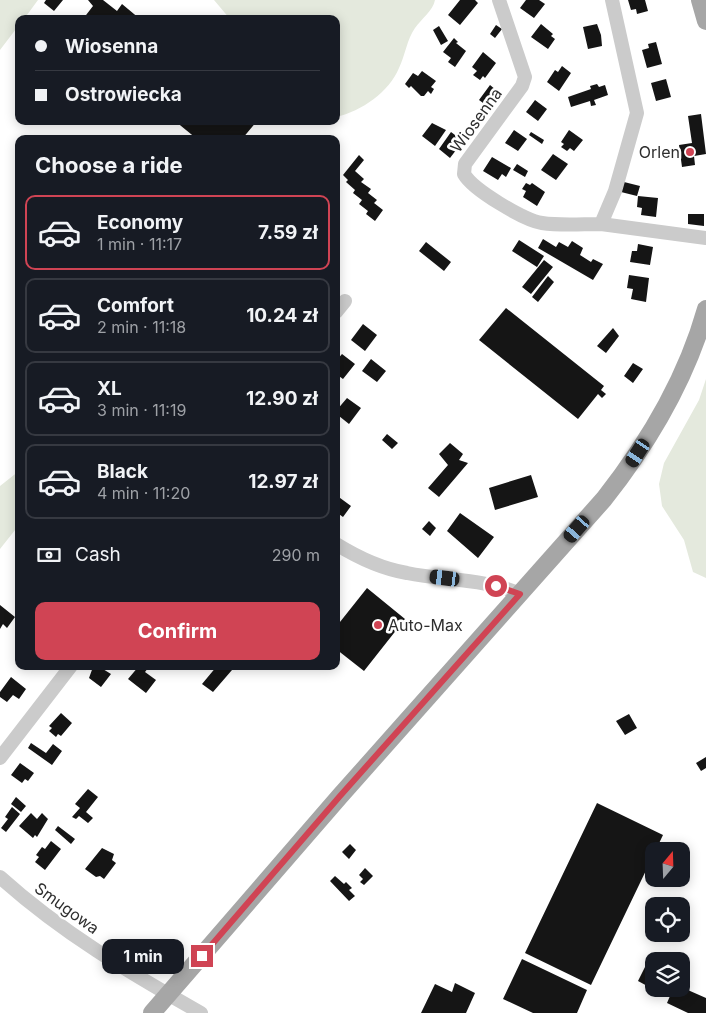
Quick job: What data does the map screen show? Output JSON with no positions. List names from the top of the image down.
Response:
{
  "streets": {
    "street": ["Wiosenna", "Smugowa"]
  },
  "places": ["Orlen", "Auto-Max"],
  "north": "top",
  "page": {
    "banner": ["Wiosenna", "Ostrowiecka"],
    "heading": "Choose a ride",
    "list": [
      {
        "name": "Economy",
        "note": "1 min · 11:17",
        "value": "7.59 zł"
      },
      {
        "name": "Comfort",
        "note": "2 min · 11:18",
        "value": "10.24 zł"
      },
      {
        "name": "XL",
        "note": "3 min · 11:19",
        "value": "12.90 zł"
      },
      {
        "name": "Black",
        "note": "4 min · 11:20",
        "value": "12.97 zł"
      }
    ],
    "pay": ["Cash", "290 m"],
    "buttons": "Confirm",
    "bubble": "1 min"
  }
}
